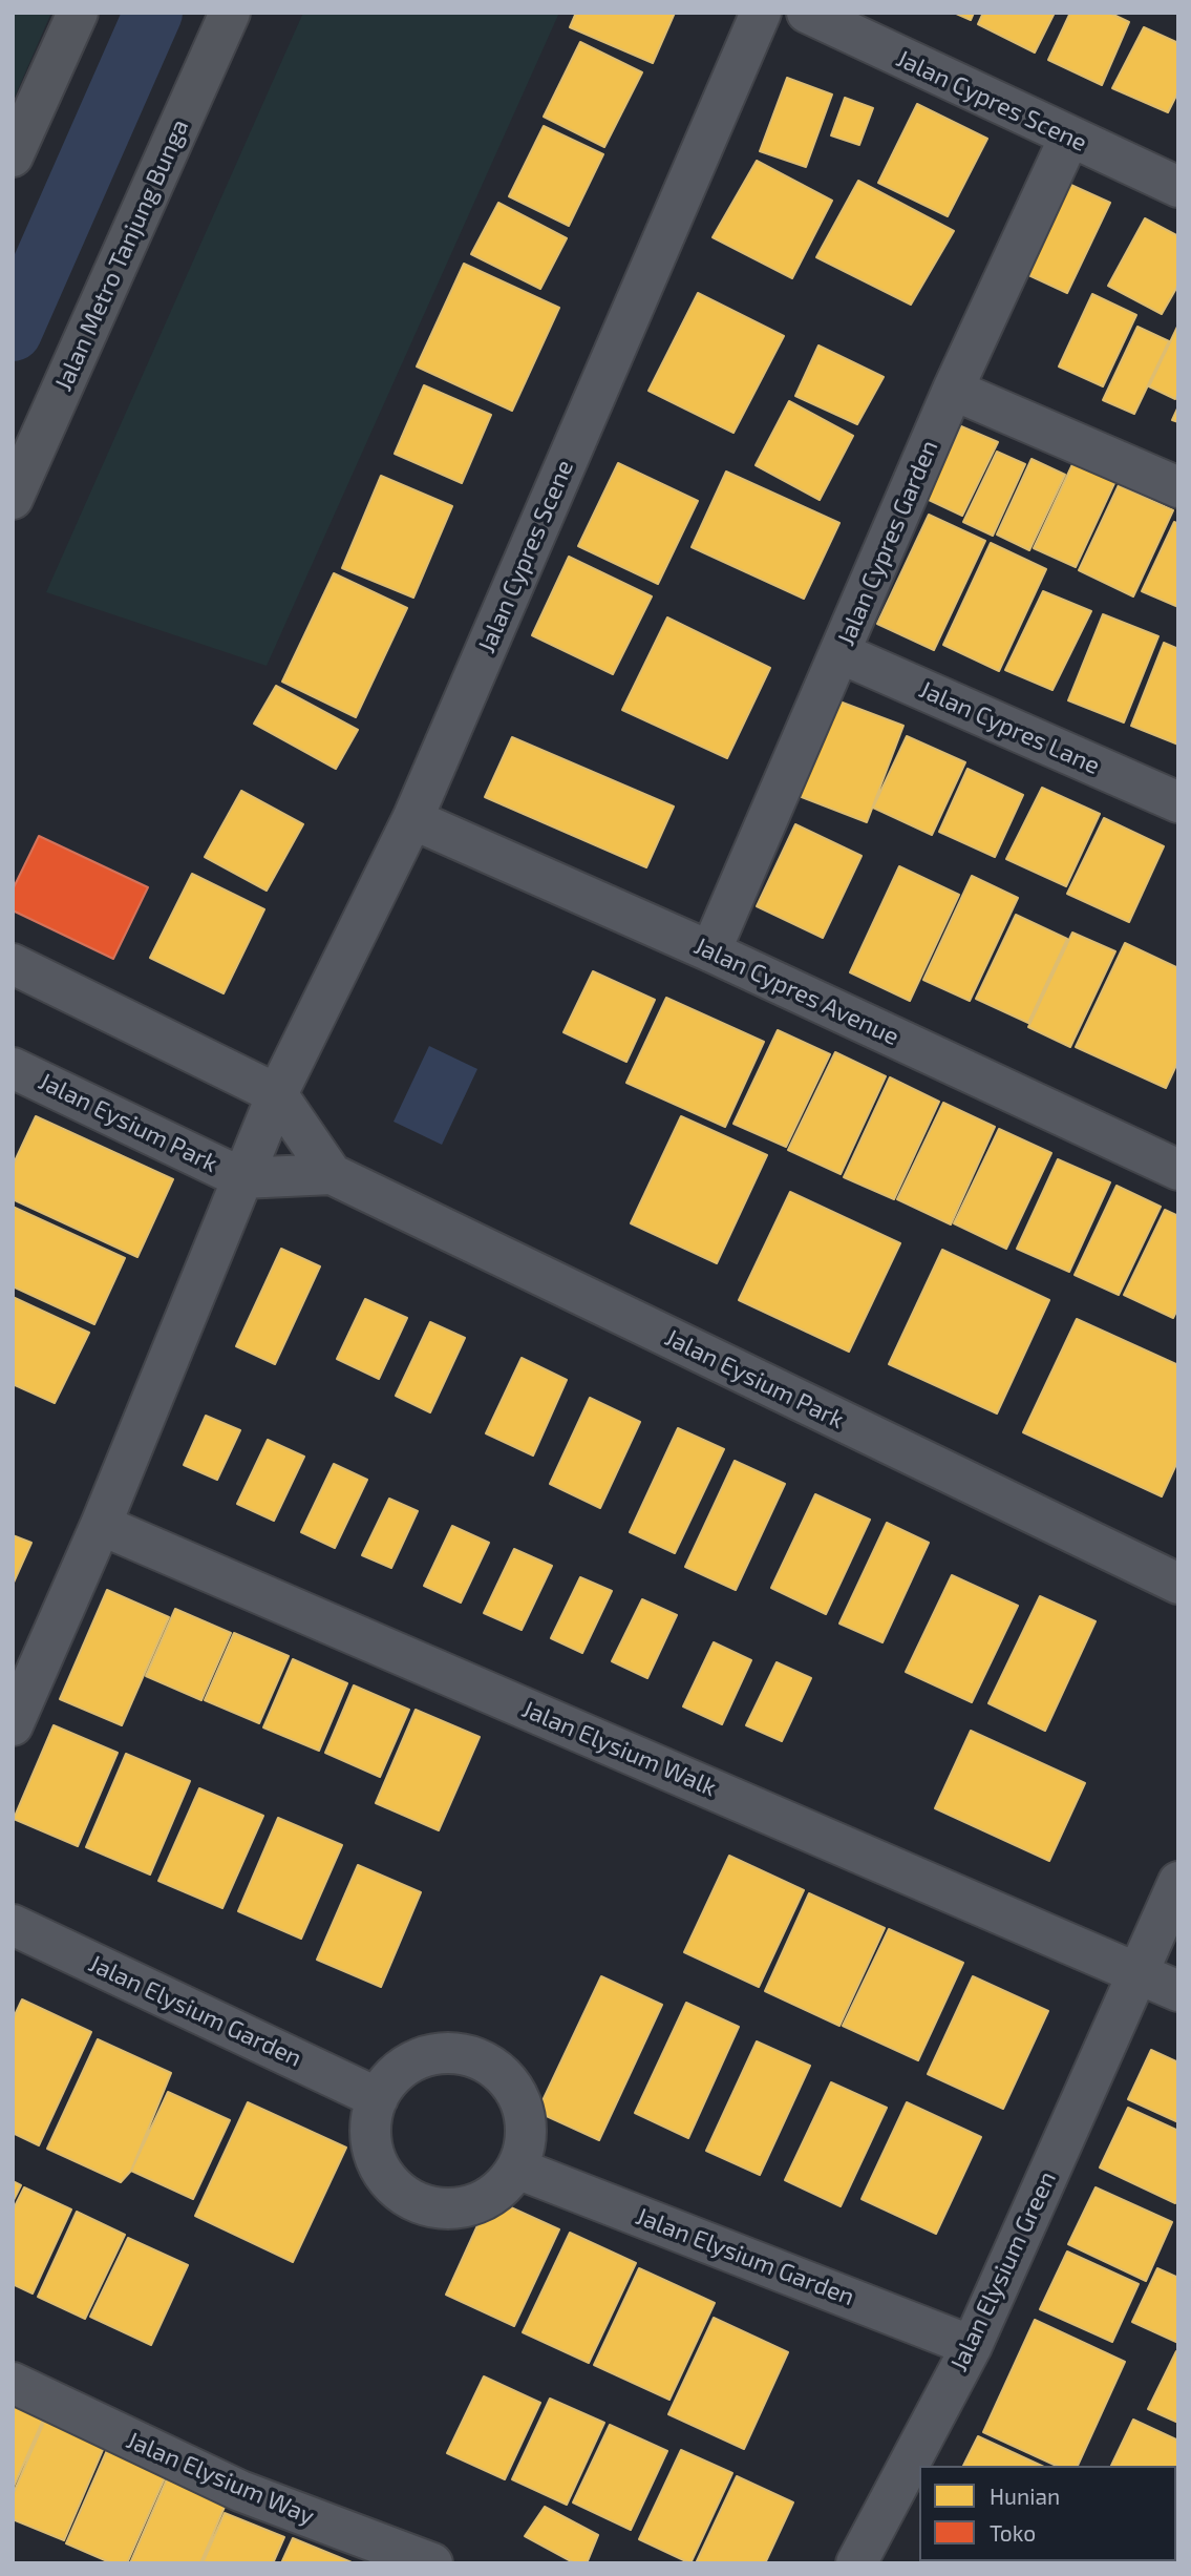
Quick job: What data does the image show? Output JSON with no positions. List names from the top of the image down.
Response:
{
  "streets": {
    "main road": ["Jalan Metro Tanjung Bunga"],
    "street": [
      "Jalan Cypres Scene",
      "Jalan Cypres Garden",
      "Jalan Cypres Lane",
      "Jalan Cypres Avenue",
      "Jalan Eysium Park",
      "Jalan Elysium Walk",
      "Jalan Elysium Garden",
      "Jalan Elysium Green",
      "Jalan Elysium Way"
    ]
  },
  "crossings": [
    ["Jalan Cypres Scene", "Jalan Cypres Garden"],
    ["Jalan Cypres Scene", "Jalan Cypres Avenue"],
    ["Jalan Cypres Scene", "Jalan Eysium Park"],
    ["Jalan Cypres Scene", "Jalan Elysium Walk"],
    ["Jalan Cypres Garden", "Jalan Cypres Lane"],
    ["Jalan Cypres Garden", "Jalan Cypres Avenue"],
    ["Jalan Elysium Walk", "Jalan Elysium Green"],
    ["Jalan Elysium Garden", "Jalan Elysium Green"]
  ],
  "legend": ["Hunian", "Toko"]
}
